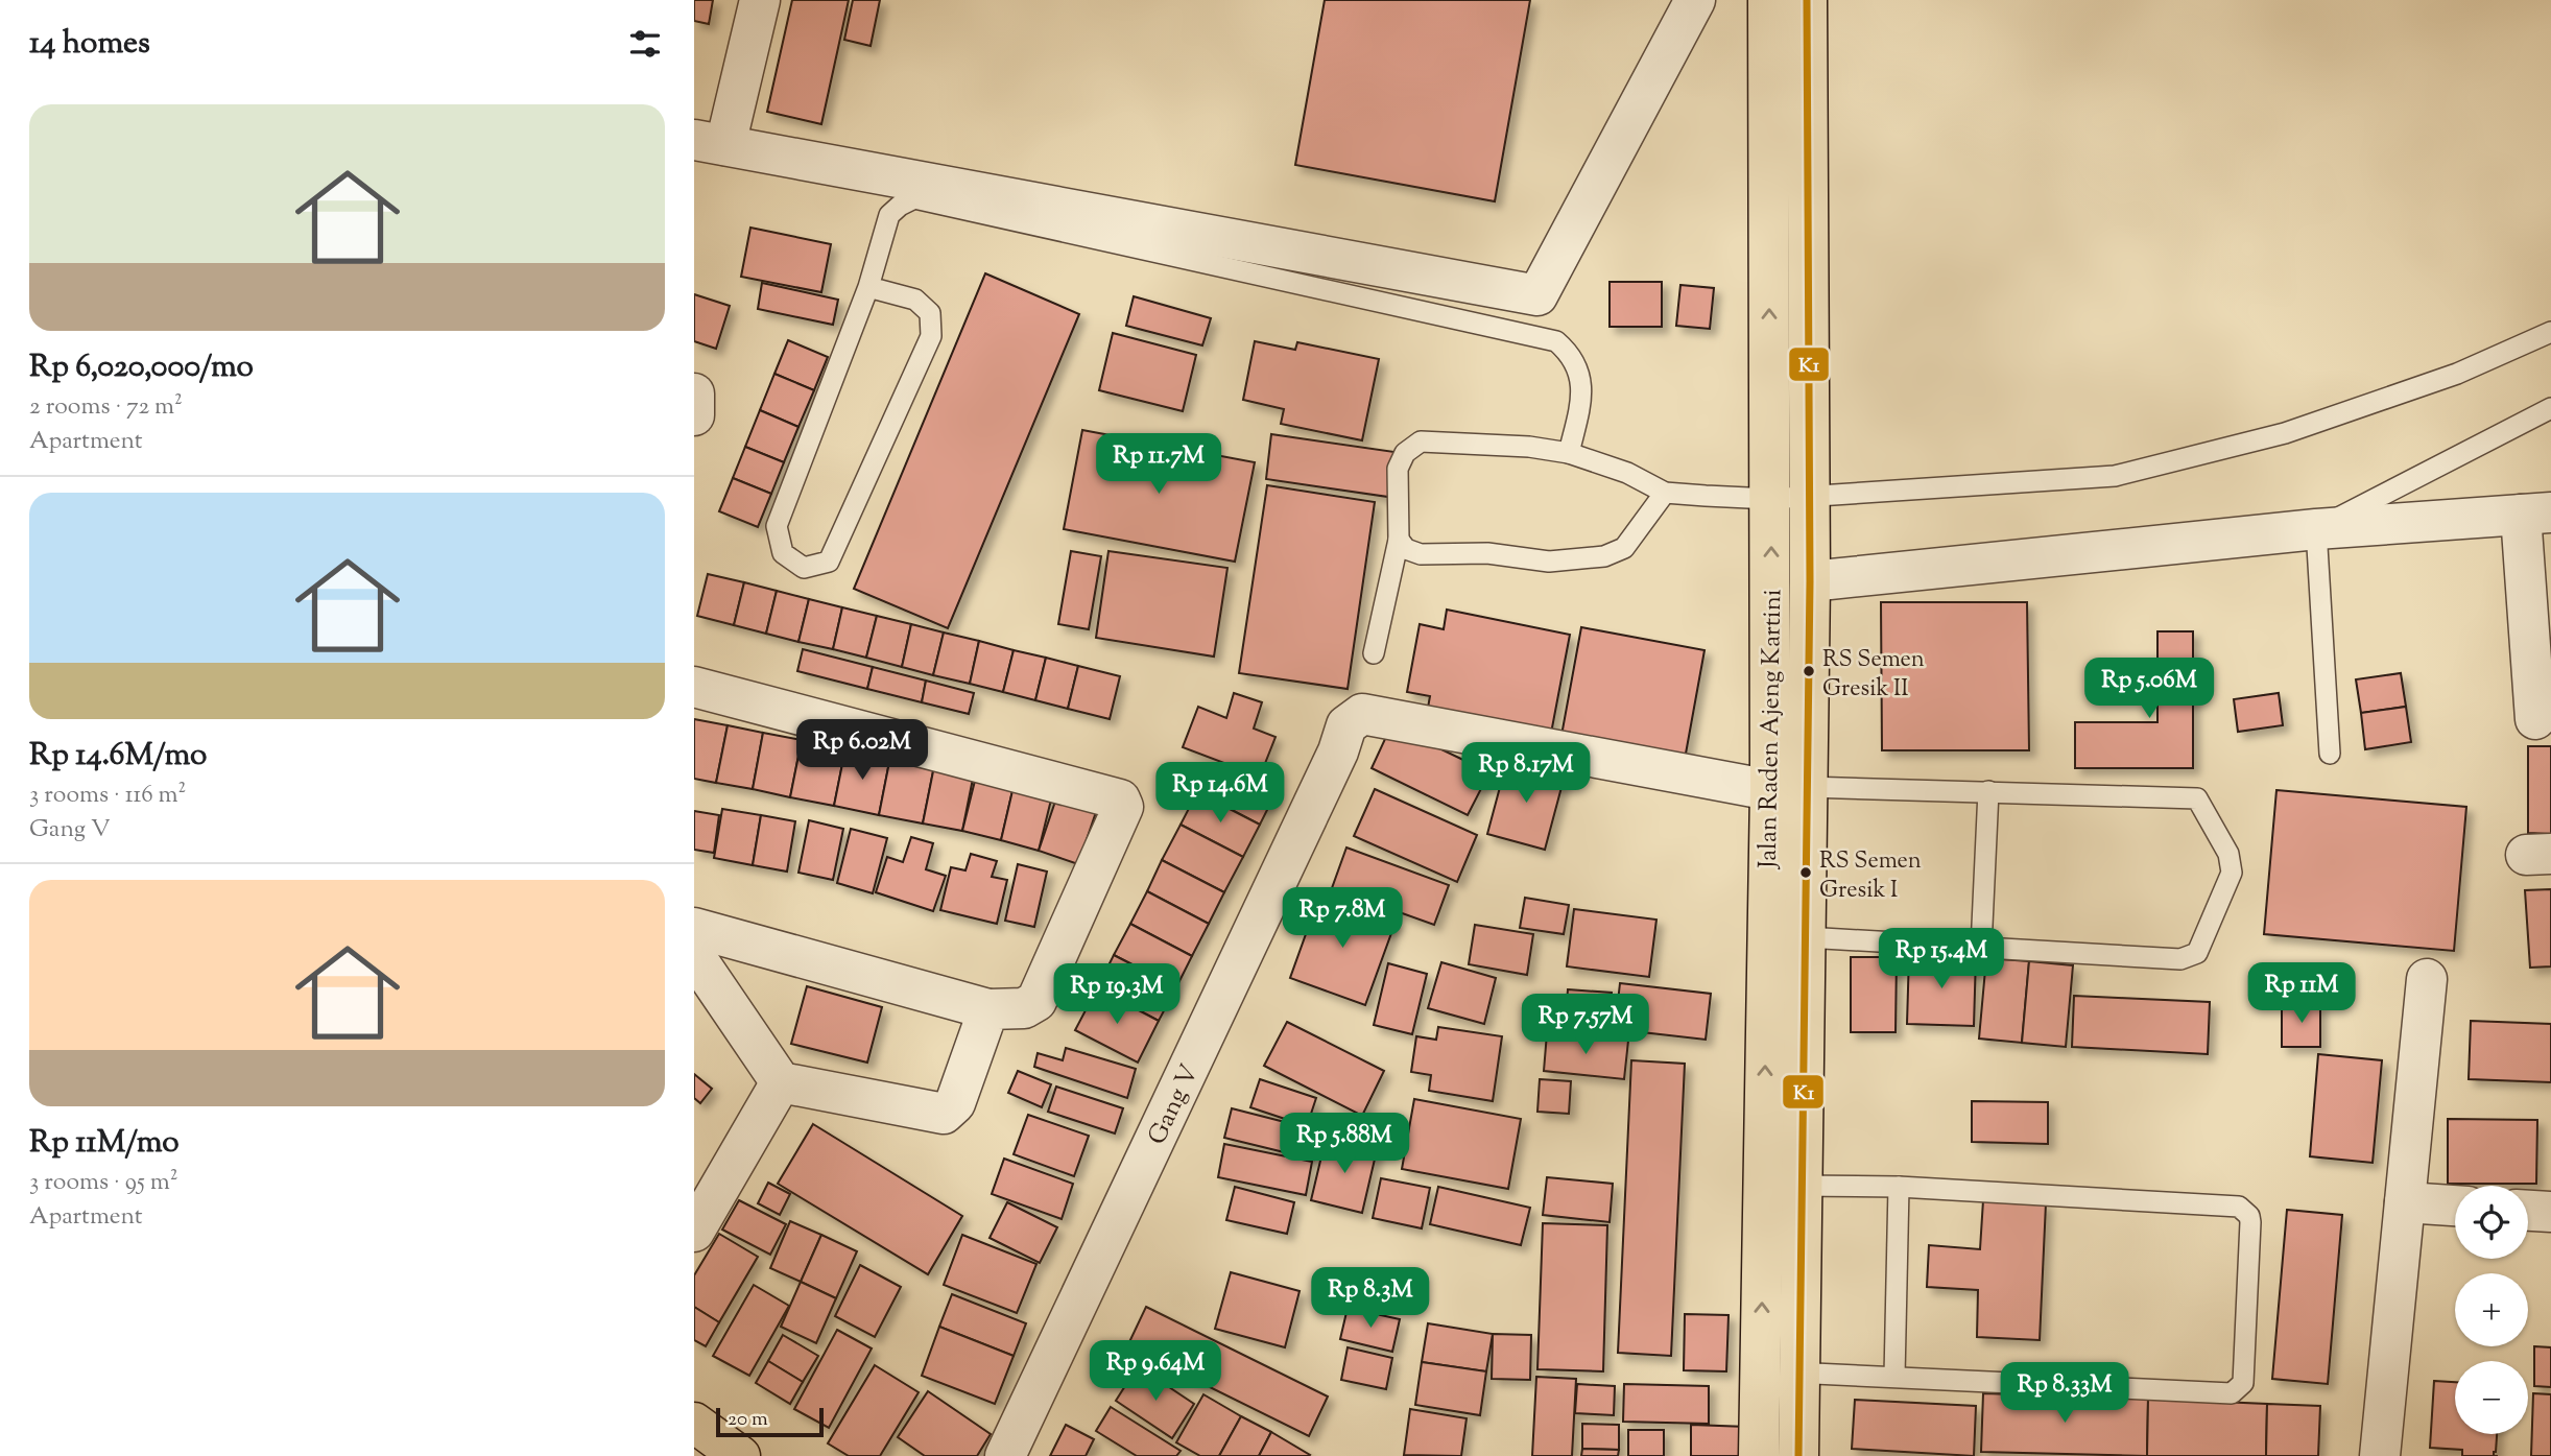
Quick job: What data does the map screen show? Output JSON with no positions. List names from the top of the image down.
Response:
{
  "streets": {
    "highway": ["Jalan Raden Ajeng Kartini"],
    "street": ["Gang V"]
  },
  "crossings": [
    ["Jalan Raden Ajeng Kartini", "Gang V"]
  ],
  "places": ["RS Semen Gresik II", "RS Semen Gresik I"],
  "lines": ["transit line K1"],
  "scale_bar": "20 m",
  "page": {
    "heading": "14 homes",
    "list": [
      {
        "name": "Rp 6,020,000/mo",
        "note": "2 rooms · 72 m² · Apartment"
      },
      {
        "name": "Rp 14.6M/mo",
        "note": "3 rooms · 116 m² · Gang V"
      },
      {
        "name": "Rp 11M/mo",
        "note": "3 rooms · 95 m² · Apartment"
      }
    ],
    "price": [
      "Rp 11.7M",
      "Rp 5.06M",
      "Rp 6.02M",
      "Rp 8.17M",
      "Rp 14.6M",
      "Rp 7.8M",
      "Rp 15.4M",
      "Rp 11M",
      "Rp 19.3M",
      "Rp 7.57M",
      "Rp 5.88M",
      "Rp 8.3M",
      "Rp 9.64M",
      "Rp 8.33M"
    ],
    "map_buttons": ["+", "−"],
    "scale": "20 m"
  }
}
